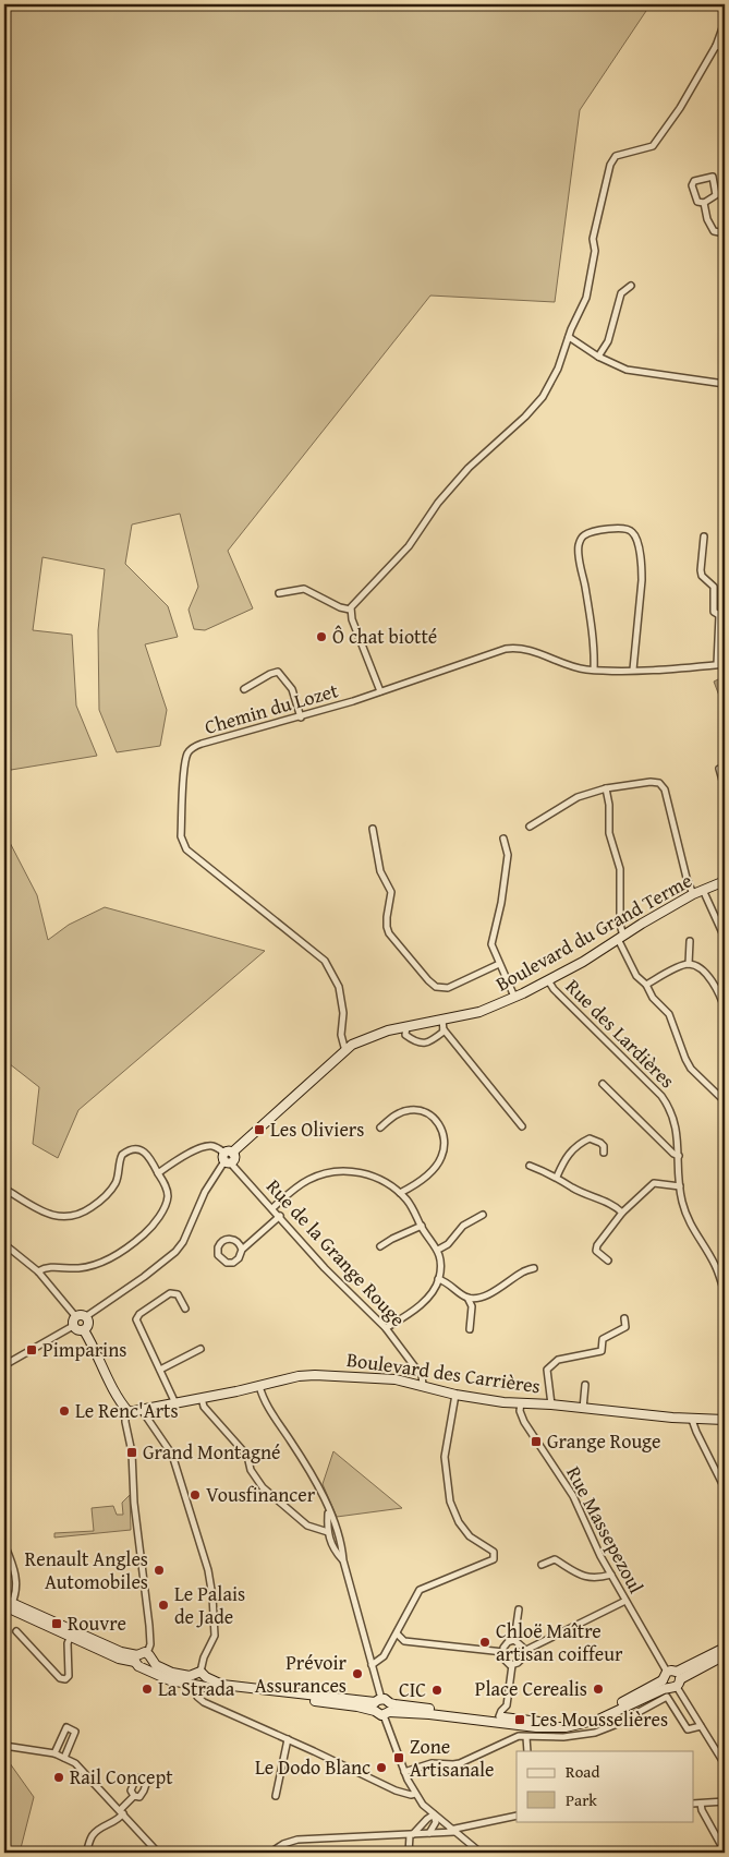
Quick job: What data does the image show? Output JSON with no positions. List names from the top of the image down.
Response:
{
  "streets": {
    "street": [
      "Chemin du Lozet",
      "Boulevard du Grand Terme",
      "Rue des Lardières",
      "Rue de la Grange Rouge",
      "Boulevard des Carrières",
      "Rue Massepezoul"
    ]
  },
  "crossings": [
    ["Chemin du Lozet", "Boulevard du Grand Terme"],
    ["Boulevard du Grand Terme", "Rue des Lardières"],
    ["Boulevard du Grand Terme", "Rue de la Grange Rouge"],
    ["Rue de la Grange Rouge", "Boulevard des Carrières"],
    ["Boulevard des Carrières", "Rue Massepezoul"]
  ],
  "places": {
    "other": [
      "Ô chat biotté",
      "Le Renc'Arts",
      "Vousfinancer",
      "Renault Angles Automobiles",
      "Le Palais de Jade",
      "Chloë Maître artisan coiffeur",
      "Prévoir Assurances",
      "La Strada",
      "Place Cerealis",
      "CIC",
      "Le Dodo Blanc",
      "Rail Concept"
    ],
    "transit": [
      "Les Oliviers",
      "Pimparins",
      "Grange Rouge",
      "Grand Montagné",
      "Rouvre",
      "Les Mousselières",
      "Zone Artisanale"
    ]
  },
  "legend": ["Road", "Park"]
}
